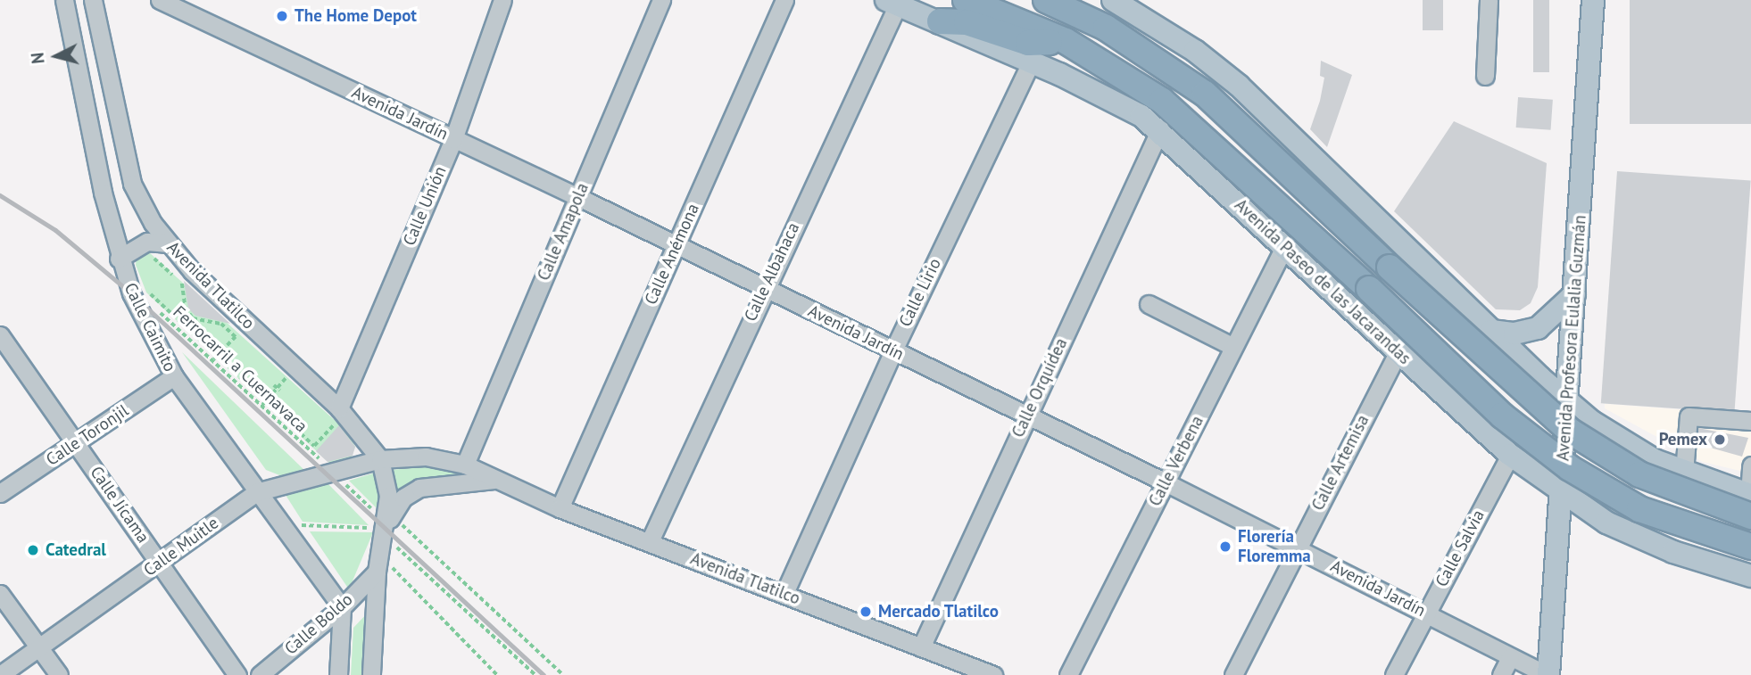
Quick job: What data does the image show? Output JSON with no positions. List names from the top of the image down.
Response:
{
  "streets": {
    "main road": ["Avenida Paseo de las Jacarandas", "Avenida Profesora Eulalia Guzmán"],
    "street": [
      "Avenida Jardín",
      "Calle Unión",
      "Calle Amapola",
      "Calle Anémona",
      "Calle Albahaca",
      "Avenida Tlatilco",
      "Calle Lirio",
      "Calle Caimito",
      "Calle Orquídea",
      "Calle Toronjil",
      "Calle Verbena",
      "Calle Artemisa",
      "Calle Jícama",
      "Calle Muitle",
      "Calle Salvia",
      "Calle Boldo"
    ],
    "path": ["Ferrocarril a Cuernavaca"]
  },
  "crossings": [
    ["Avenida Jardín", "Calle Unión"],
    ["Avenida Jardín", "Calle Amapola"],
    ["Avenida Jardín", "Calle Anémona"],
    ["Avenida Jardín", "Calle Albahaca"],
    ["Avenida Jardín", "Calle Lirio"],
    ["Avenida Jardín", "Avenida Profesora Eulalia Guzmán"],
    ["Avenida Jardín", "Calle Orquídea"],
    ["Avenida Jardín", "Calle Verbena"],
    ["Avenida Jardín", "Calle Artemisa"],
    ["Avenida Jardín", "Calle Salvia"],
    ["Calle Unión", "Avenida Tlatilco"],
    ["Calle Amapola", "Avenida Tlatilco"],
    ["Calle Anémona", "Avenida Tlatilco"],
    ["Calle Albahaca", "Avenida Paseo de las Jacarandas"],
    ["Calle Albahaca", "Avenida Tlatilco"],
    ["Avenida Paseo de las Jacarandas", "Calle Lirio"],
    ["Avenida Paseo de las Jacarandas", "Avenida Profesora Eulalia Guzmán"],
    ["Avenida Paseo de las Jacarandas", "Calle Orquídea"],
    ["Avenida Paseo de las Jacarandas", "Calle Verbena"],
    ["Avenida Paseo de las Jacarandas", "Calle Artemisa"],
    ["Avenida Paseo de las Jacarandas", "Calle Salvia"],
    ["Avenida Tlatilco", "Calle Lirio"],
    ["Avenida Tlatilco", "Ferrocarril a Cuernavaca"],
    ["Avenida Tlatilco", "Calle Orquídea"],
    ["Avenida Tlatilco", "Calle Muitle"],
    ["Calle Caimito", "Calle Toronjil"],
    ["Calle Caimito", "Calle Muitle"],
    ["Calle Caimito", "Calle Boldo"],
    ["Ferrocarril a Cuernavaca", "Calle Muitle"],
    ["Calle Toronjil", "Calle Jícama"],
    ["Calle Jícama", "Calle Muitle"]
  ],
  "places": [
    "The Home Depot",
    "Pemex",
    "Florería Floremma",
    "Catedral",
    "Mercado Tlatilco"
  ],
  "north": "left"
}
